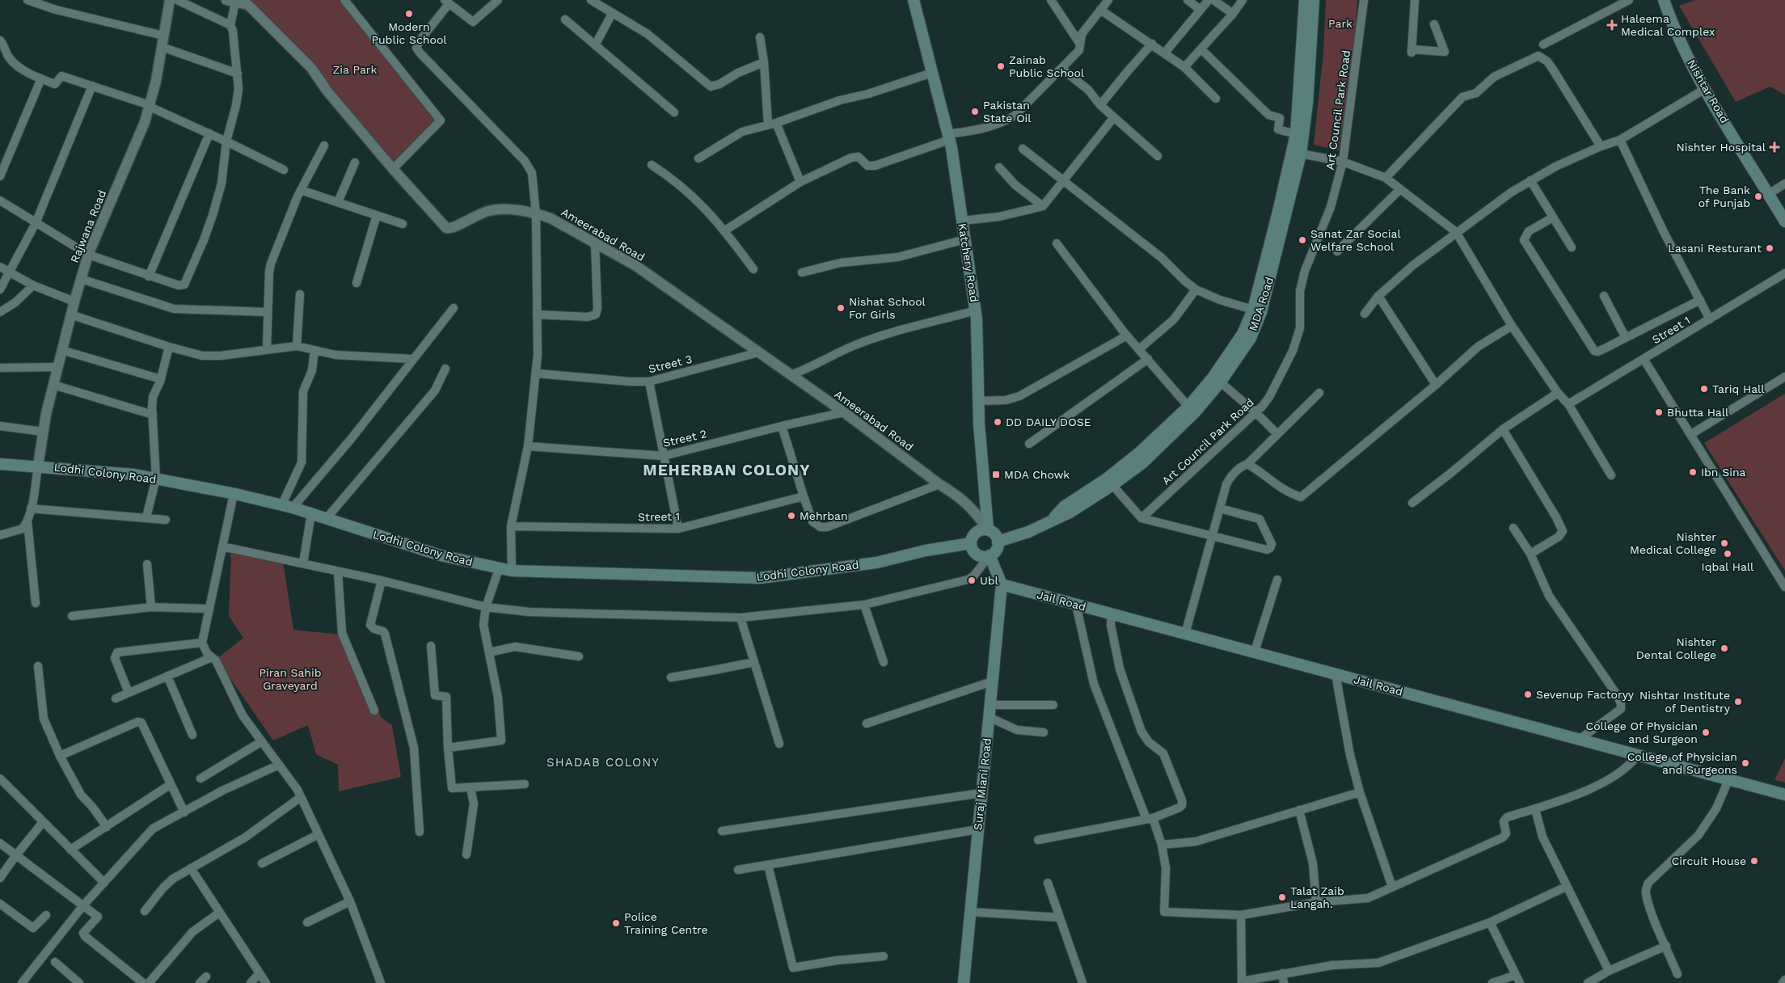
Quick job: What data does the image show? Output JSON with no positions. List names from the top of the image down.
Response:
{
  "streets": {
    "main road": [
      "Nishtar Road",
      "Katchery Road",
      "MDA Road",
      "Lodhi Colony Road",
      "Jail Road",
      "Suraj Miani Road"
    ],
    "street": [
      "Art Council Park Road",
      "Rajwana Road",
      "Ameerabad Road",
      "Street 1",
      "Street 3",
      "Street 2"
    ]
  },
  "crossings": [
    ["Rajwana Road", "Lodhi Colony Road"],
    ["Ameerabad Road", "Katchery Road"],
    ["Ameerabad Road", "MDA Road"],
    ["Ameerabad Road", "Street 3"],
    ["Ameerabad Road", "Street 2"],
    ["Ameerabad Road", "Lodhi Colony Road"],
    ["Katchery Road", "MDA Road"],
    ["Katchery Road", "Lodhi Colony Road"],
    ["MDA Road", "Lodhi Colony Road"],
    ["Jail Road", "Suraj Miani Road"]
  ],
  "districts": ["MEHERBAN COLONY", "SHADAB COLONY"],
  "parks": ["Park", "Zia Park", "Piran Sahib Graveyard"],
  "places": {
    "other": [
      "Modern Public School",
      "Zainab Public School",
      "Pakistan State Oil",
      "The Bank of Punjab",
      "Sanat Zar Social Welfare School",
      "Lasani Resturant",
      "Nishat School For Girls",
      "Tariq Hall",
      "Bhutta Hall",
      "DD DAILY DOSE",
      "Ibn Sina",
      "Mehrban",
      "Nishter Medical College",
      "Iqbal Hall",
      "Ubl",
      "Nishter Dental College",
      "Sevenup Factoryy",
      "Nishtar Institute of Dentistry",
      "College Of Physician and Surgeon",
      "College of Physician and Surgeons",
      "Circuit House",
      "Talat Zaib Langah.",
      "Police Training Centre"
    ],
    "health": ["Haleema Medical Complex", "Nishter Hospital"],
    "transit": ["MDA Chowk"]
  }
}
